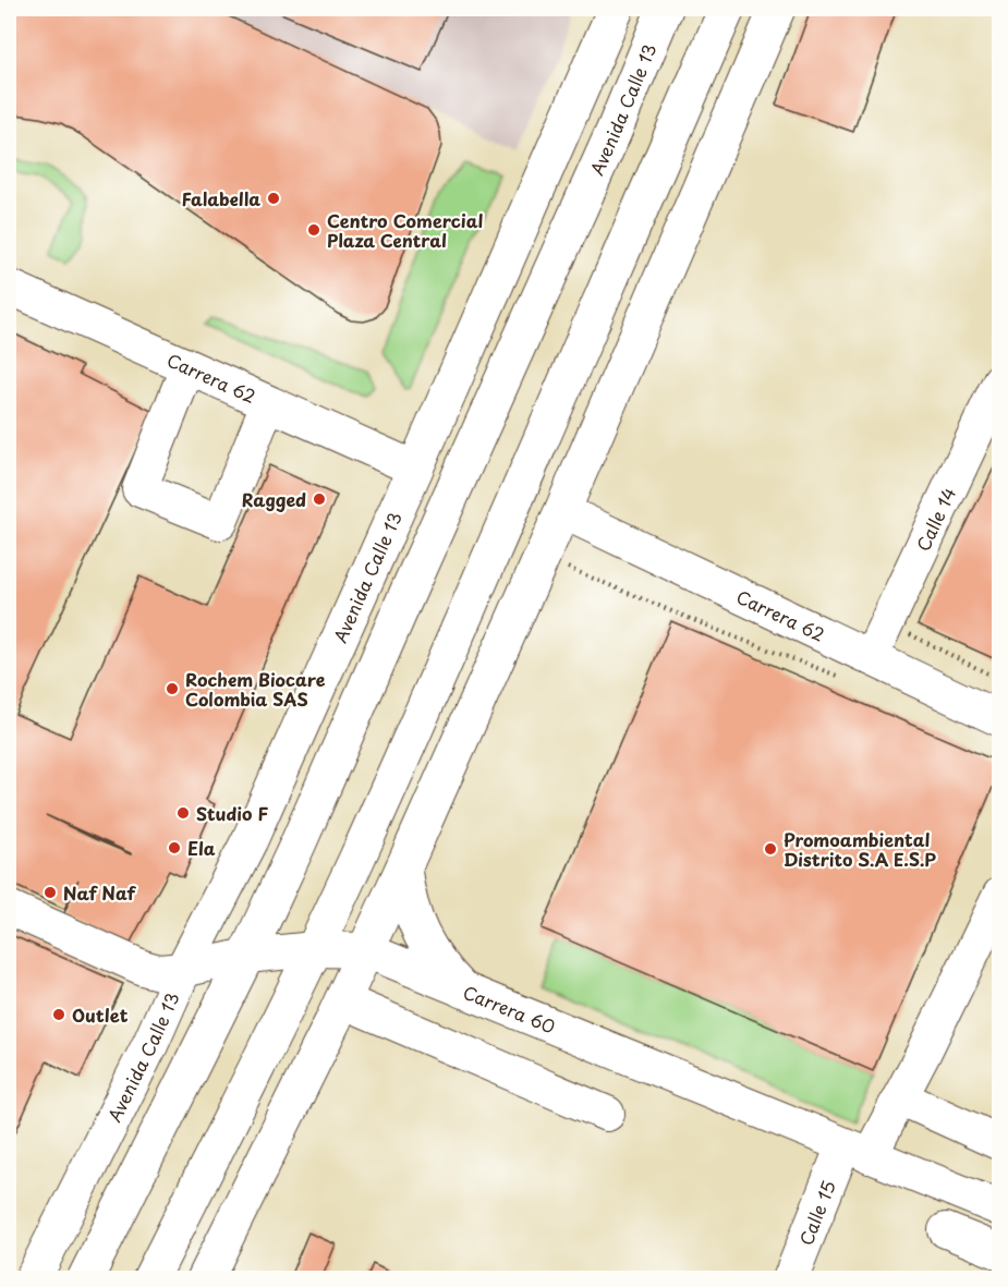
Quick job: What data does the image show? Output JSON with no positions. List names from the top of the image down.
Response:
{
  "streets": {
    "main road": ["Avenida Calle 13"],
    "street": [
      "Carrera 62",
      "Calle 14",
      "Carrera 60",
      "Calle 15"
    ]
  },
  "crossings": [
    ["Avenida Calle 13", "Carrera 62"],
    ["Avenida Calle 13", "Carrera 60"],
    ["Carrera 62", "Calle 14"],
    ["Carrera 60", "Calle 15"]
  ],
  "places": [
    "Falabella",
    "Centro Comercial Plaza Central",
    "Ragged",
    "Rochem Biocare Colombia SAS",
    "Studio F",
    "Ela",
    "Promoambiental Distrito S.A E.S.P",
    "Naf Naf",
    "Outlet"
  ]
}
